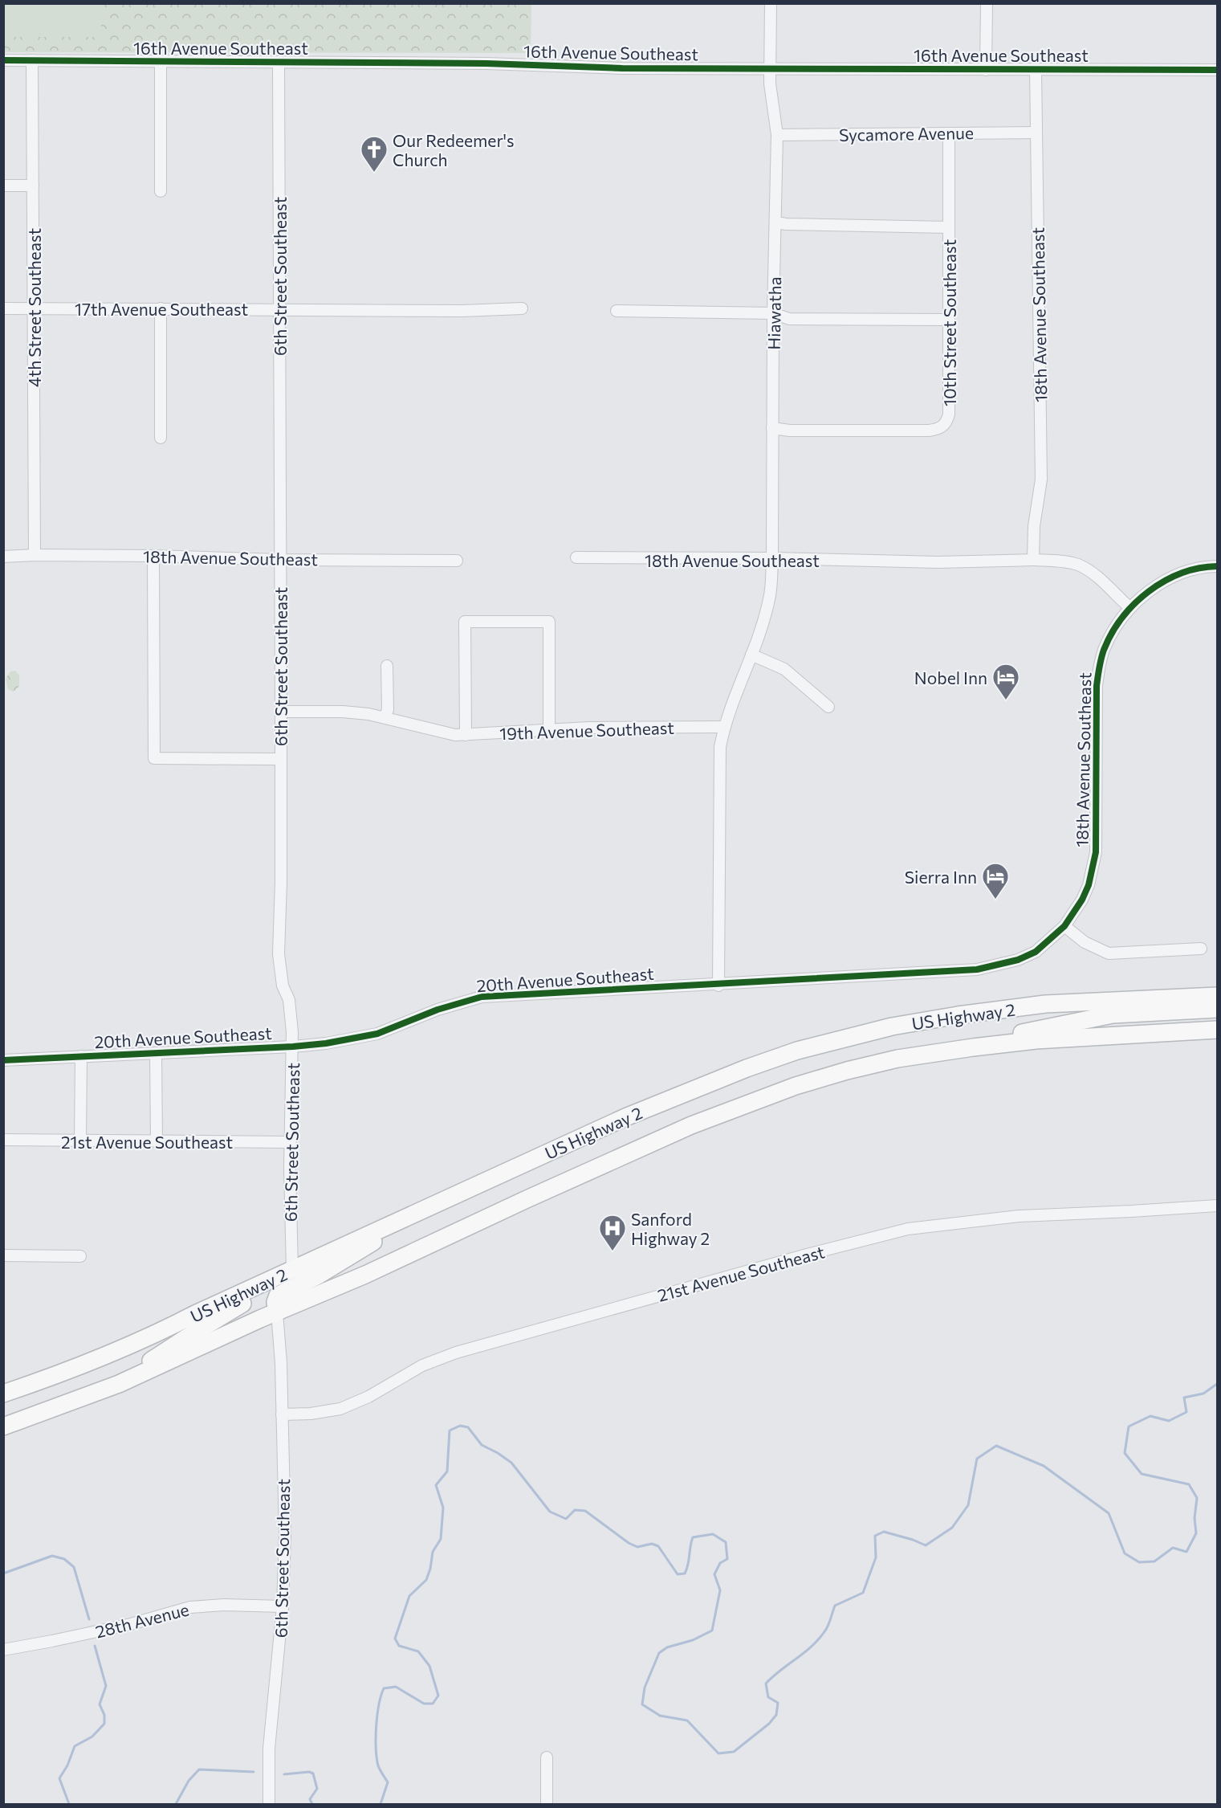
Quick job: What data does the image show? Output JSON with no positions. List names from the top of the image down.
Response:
{
  "streets": {
    "highway": ["US Highway 2"],
    "street": [
      "16th Avenue Southeast",
      "Sycamore Avenue",
      "6th Street Southeast",
      "4th Street Southeast",
      "17th Avenue Southeast",
      "Hiawatha",
      "18th Avenue Southeast",
      "10th Street Southeast",
      "19th Avenue Southeast",
      "20th Avenue Southeast",
      "21st Avenue Southeast",
      "28th Avenue"
    ]
  },
  "crossings": [
    ["16th Avenue Southeast", "6th Street Southeast"],
    ["16th Avenue Southeast", "4th Street Southeast"],
    ["16th Avenue Southeast", "Hiawatha"],
    ["16th Avenue Southeast", "18th Avenue Southeast"],
    ["Sycamore Avenue", "Hiawatha"],
    ["Sycamore Avenue", "18th Avenue Southeast"],
    ["Sycamore Avenue", "10th Street Southeast"],
    ["6th Street Southeast", "17th Avenue Southeast"],
    ["6th Street Southeast", "18th Avenue Southeast"],
    ["6th Street Southeast", "19th Avenue Southeast"],
    ["6th Street Southeast", "20th Avenue Southeast"],
    ["6th Street Southeast", "US Highway 2"],
    ["6th Street Southeast", "21st Avenue Southeast"],
    ["6th Street Southeast", "28th Avenue"],
    ["4th Street Southeast", "17th Avenue Southeast"],
    ["4th Street Southeast", "18th Avenue Southeast"],
    ["Hiawatha", "18th Avenue Southeast"],
    ["Hiawatha", "10th Street Southeast"],
    ["18th Avenue Southeast", "20th Avenue Southeast"]
  ],
  "places": {
    "church": ["Our Redeemer's Church"],
    "hotel": ["Nobel Inn", "Sierra Inn"],
    "hospital": ["Sanford Highway 2"]
  }
}
